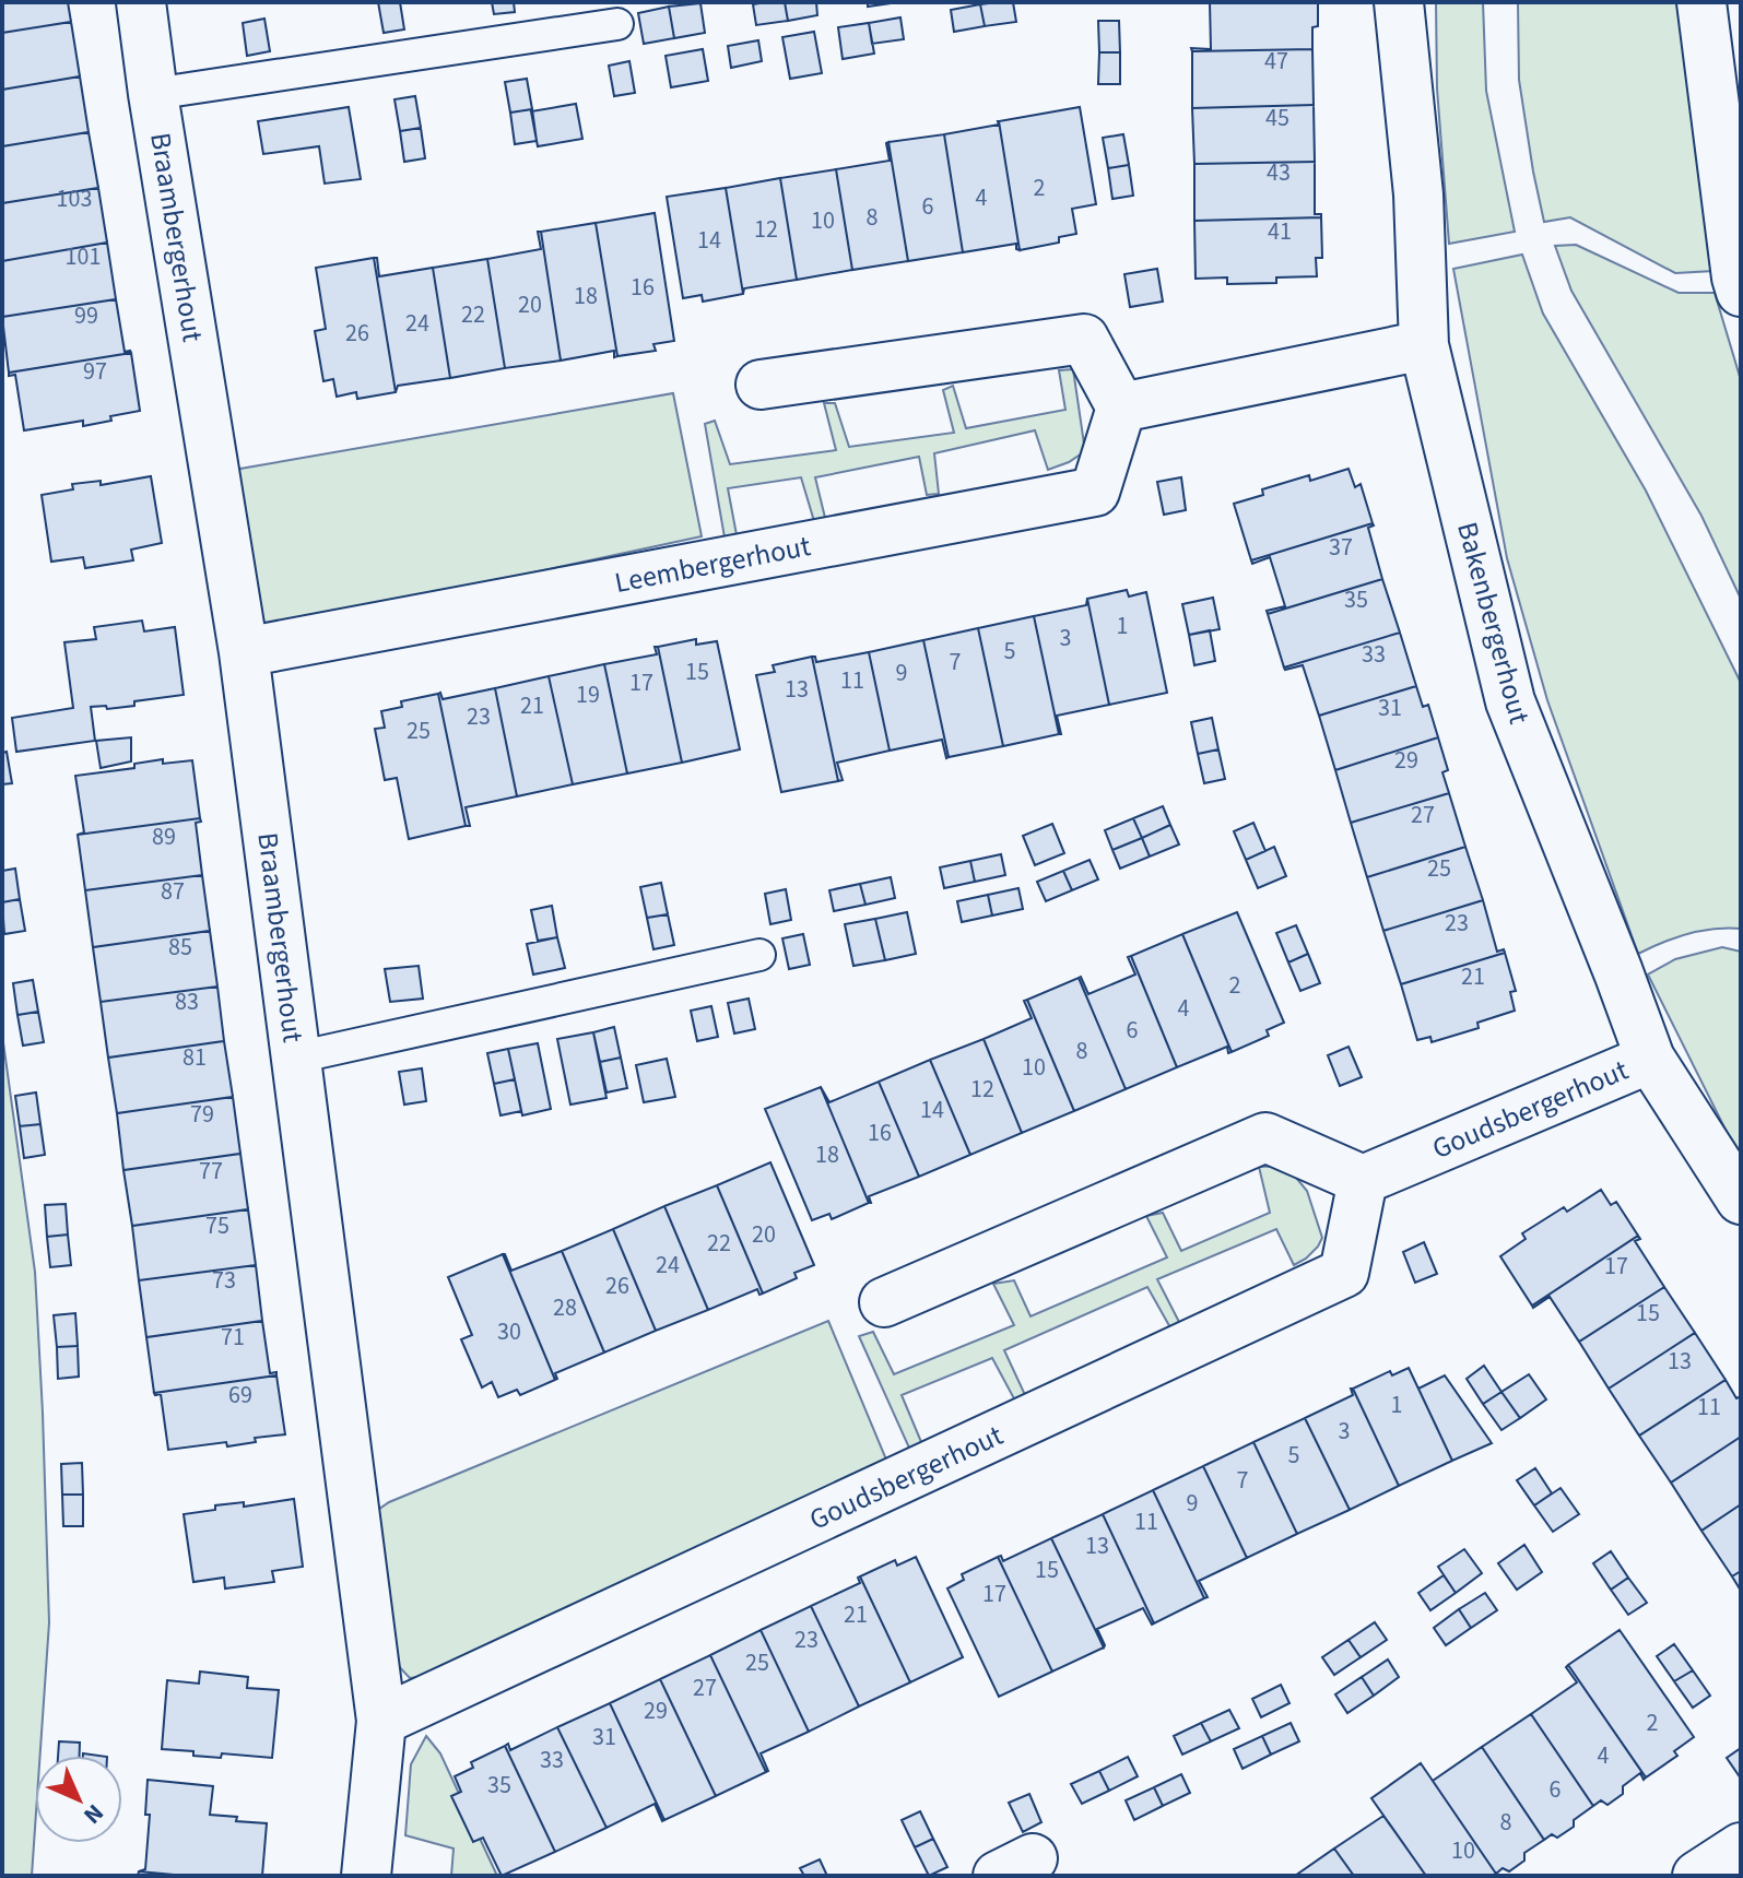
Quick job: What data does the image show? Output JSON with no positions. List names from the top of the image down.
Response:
{
  "streets": {
    "street": [
      "Braambergerhout",
      "Leembergerhout",
      "Bakenbergerhout",
      "Goudsbergerhout"
    ]
  },
  "crossings": [
    ["Braambergerhout", "Leembergerhout"],
    ["Braambergerhout", "Goudsbergerhout"],
    ["Bakenbergerhout", "Goudsbergerhout"]
  ],
  "house_numbers": [
    "47",
    "45",
    "43",
    "2",
    "4",
    "103",
    "6",
    "8",
    "10",
    "12",
    "41",
    "14",
    "101",
    "16",
    "18",
    "20",
    "22",
    "99",
    "24",
    "26",
    "97",
    "37",
    "35",
    "1",
    "3",
    "5",
    "33",
    "7",
    "15",
    "9",
    "11",
    "17",
    "13",
    "19",
    "21",
    "31",
    "23",
    "25",
    "29",
    "27",
    "89",
    "25",
    "87",
    "23",
    "85",
    "21",
    "2",
    "83",
    "4",
    "6",
    "8",
    "81",
    "10",
    "12",
    "14",
    "79",
    "16",
    "18",
    "77",
    "75",
    "20",
    "22",
    "24",
    "17",
    "73",
    "26",
    "28",
    "15",
    "30",
    "71",
    "13",
    "69",
    "1",
    "11",
    "3",
    "5",
    "7",
    "9",
    "11",
    "13",
    "15",
    "17",
    "21",
    "23",
    "25",
    "27",
    "29",
    "2",
    "31",
    "4",
    "33",
    "35",
    "6",
    "8",
    "10"
  ],
  "north": "bottom right"
}
